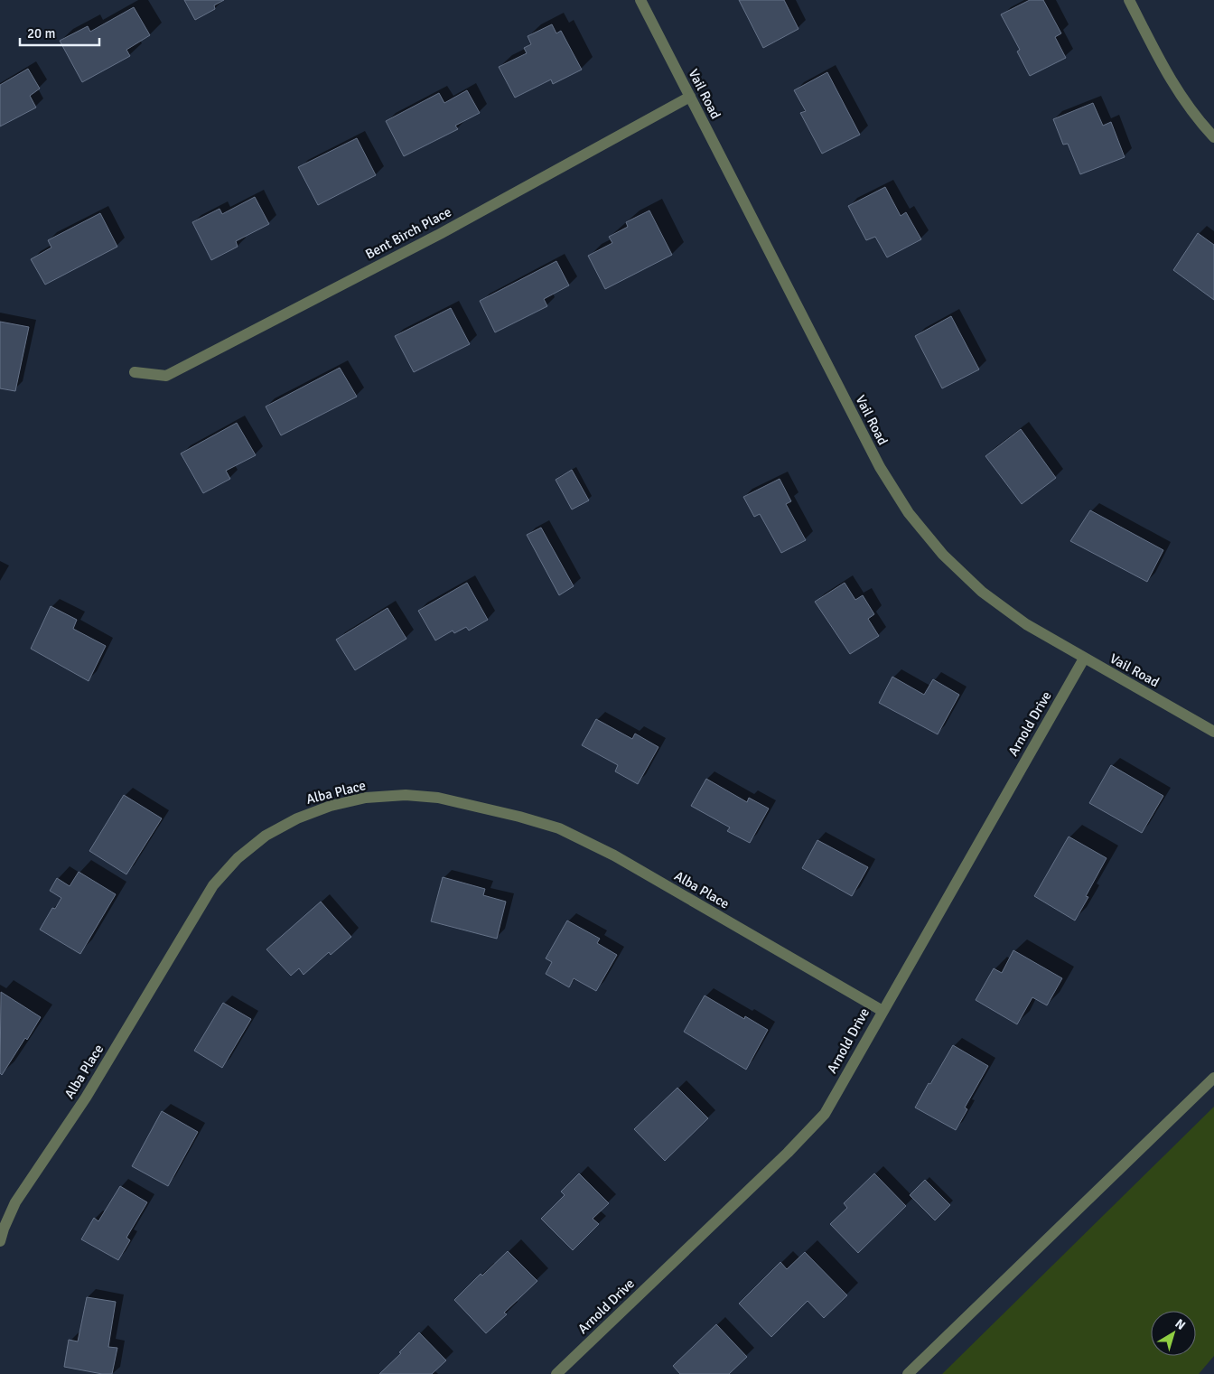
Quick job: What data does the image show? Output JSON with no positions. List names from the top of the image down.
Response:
{
  "streets": {
    "street": [
      "Vail Road",
      "Bent Birch Place",
      "Arnold Drive",
      "Alba Place"
    ]
  },
  "crossings": [
    ["Vail Road", "Bent Birch Place"],
    ["Vail Road", "Arnold Drive"],
    ["Arnold Drive", "Alba Place"]
  ],
  "scale_bar": "20 m",
  "north": "top right"
}
